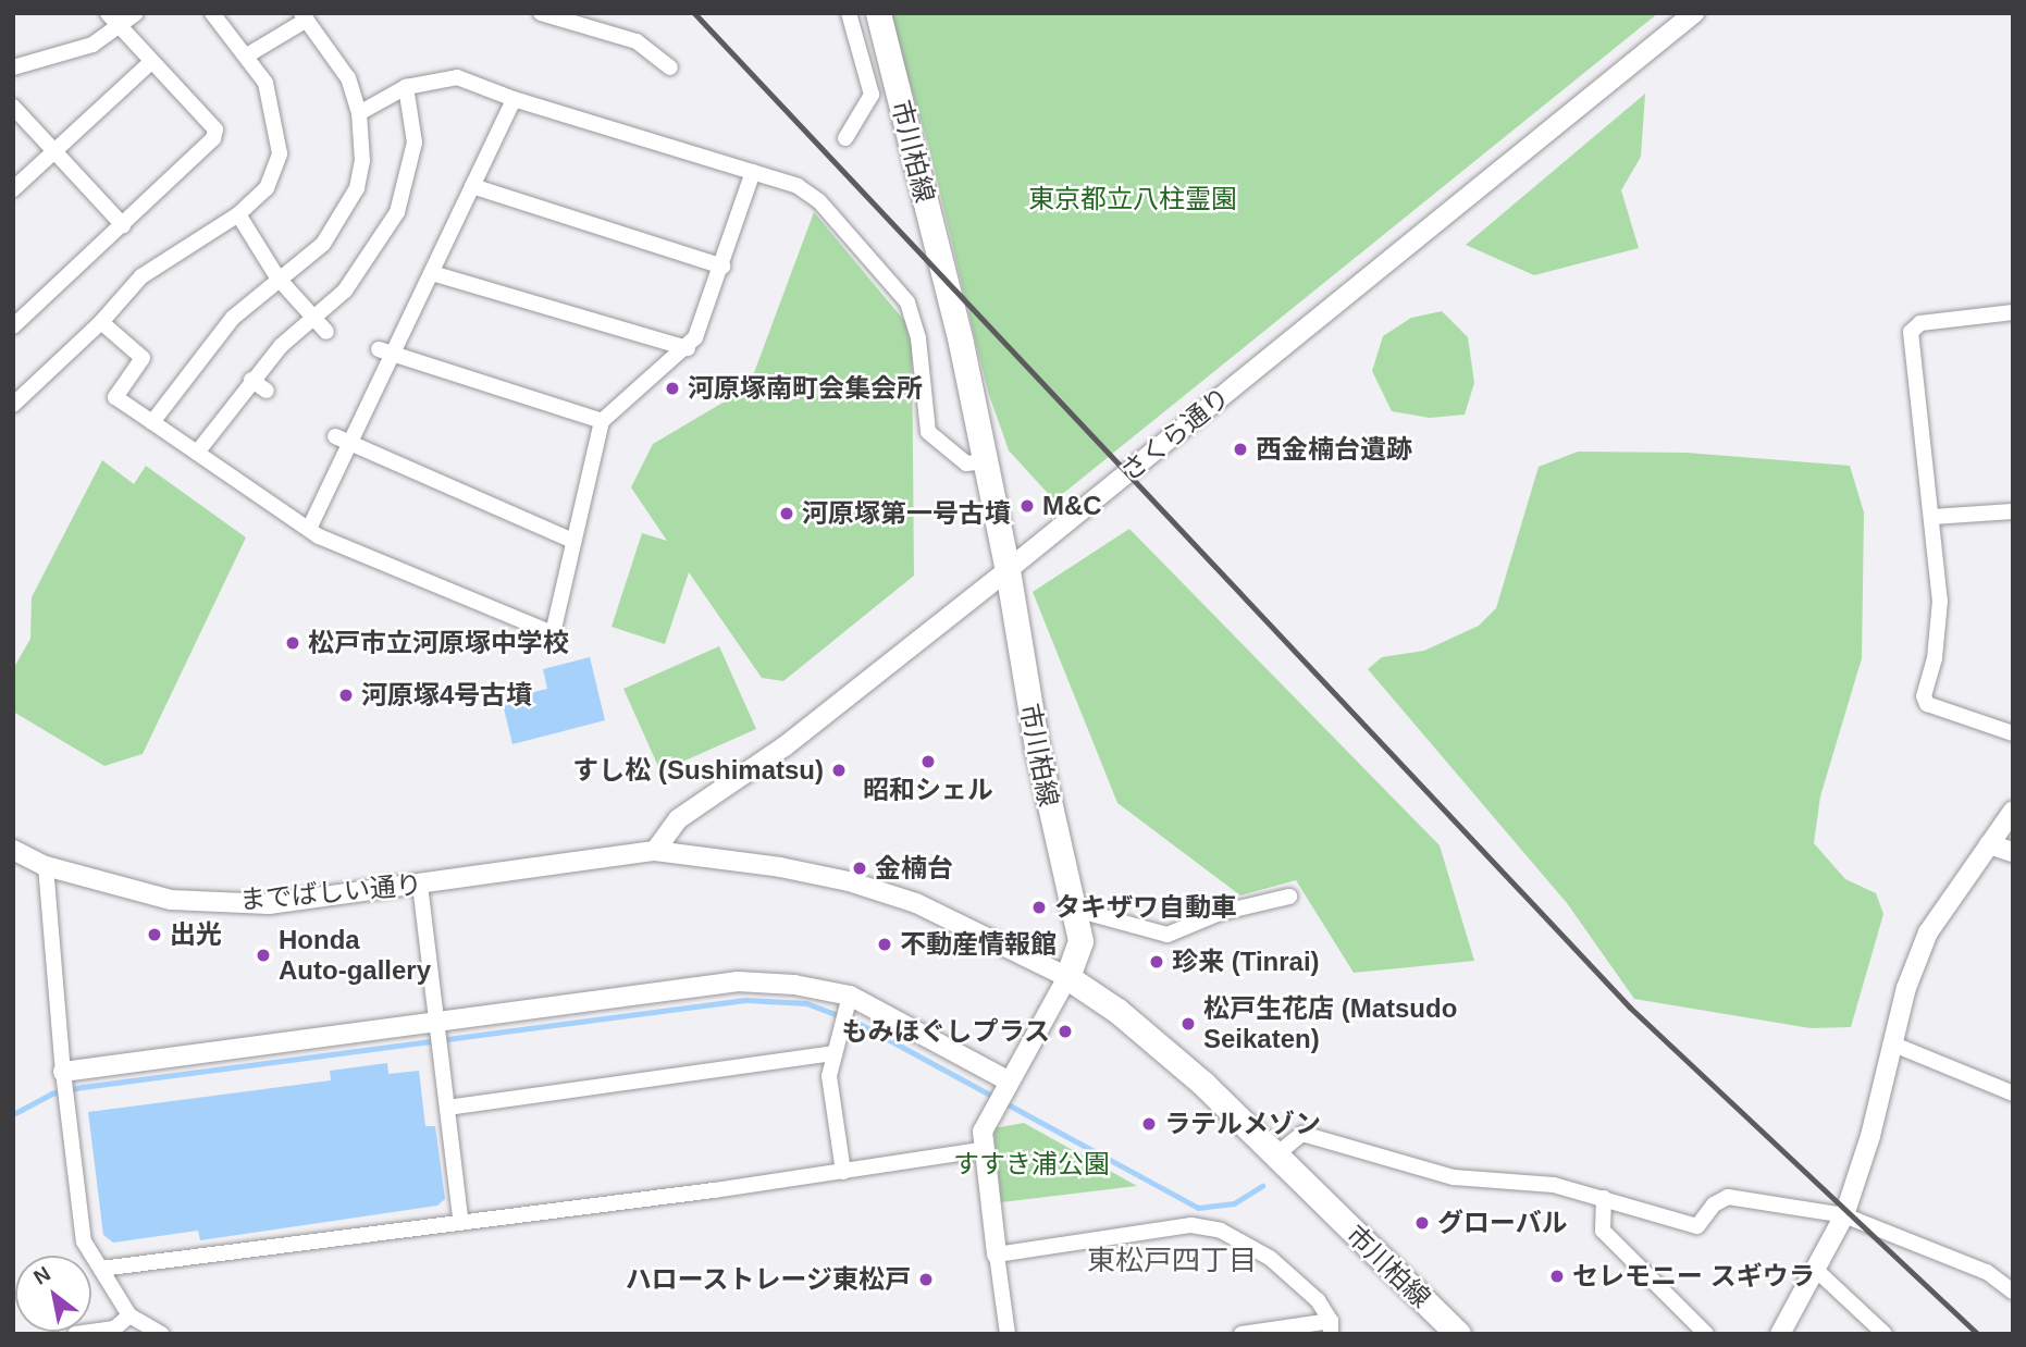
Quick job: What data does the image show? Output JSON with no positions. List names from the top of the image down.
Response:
{
  "streets": {
    "main road": ["市川柏線"],
    "street": ["さくら通り", "までばしい通り"]
  },
  "crossings": [
    ["市川柏線", "さくら通り"],
    ["市川柏線", "までばしい通り"],
    ["さくら通り", "までばしい通り"]
  ],
  "districts": ["東松戸四丁目"],
  "parks": ["東京都立八柱霊園", "すすき浦公園"],
  "places": [
    "河原塚南町会集会所",
    "西金楠台遺跡",
    "M&C",
    "河原塚第一号古墳",
    "松戸市立河原塚中学校",
    "河原塚4号古墳",
    "昭和シェル",
    "すし松 (Sushimatsu)",
    "金楠台",
    "タキザワ自動車",
    "出光",
    "不動産情報館",
    "Honda Auto-gallery",
    "珍来 (Tinrai)",
    "松戸生花店 (Matsudo Seikaten)",
    "もみほぐしプラス",
    "ラテルメゾン",
    "グローバル",
    "セレモニー スギウラ",
    "ハローストレージ東松戸"
  ],
  "north": "top left"
}
